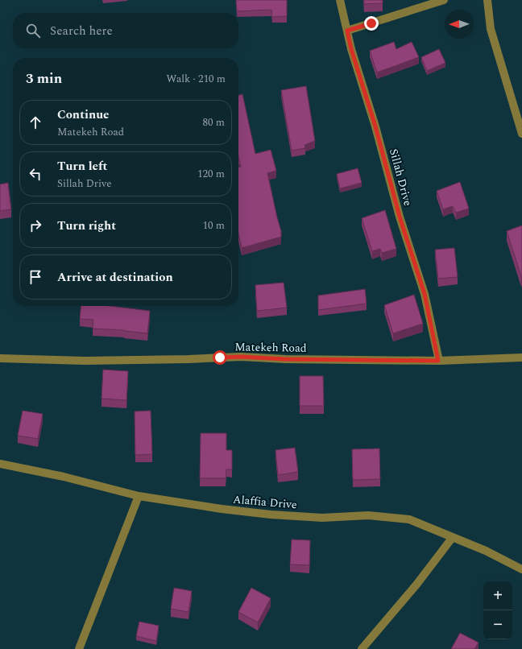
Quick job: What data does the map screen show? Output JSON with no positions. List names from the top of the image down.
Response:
{
  "streets": {
    "street": ["Sillah Drive", "Matekeh Road", "Alaffia Drive"]
  },
  "crossings": [
    ["Sillah Drive", "Matekeh Road"]
  ],
  "north": "left",
  "page": {
    "search": "Search here",
    "heading": ["3 min", "Walk · 210 m"],
    "list": [
      ["Continue", "Matekeh Road", "80 m"],
      ["Turn left", "Sillah Drive", "120 m"],
      ["Turn right", "10 m"],
      "Arrive at destination"
    ],
    "map_buttons": ["+", "−"]
  }
}
